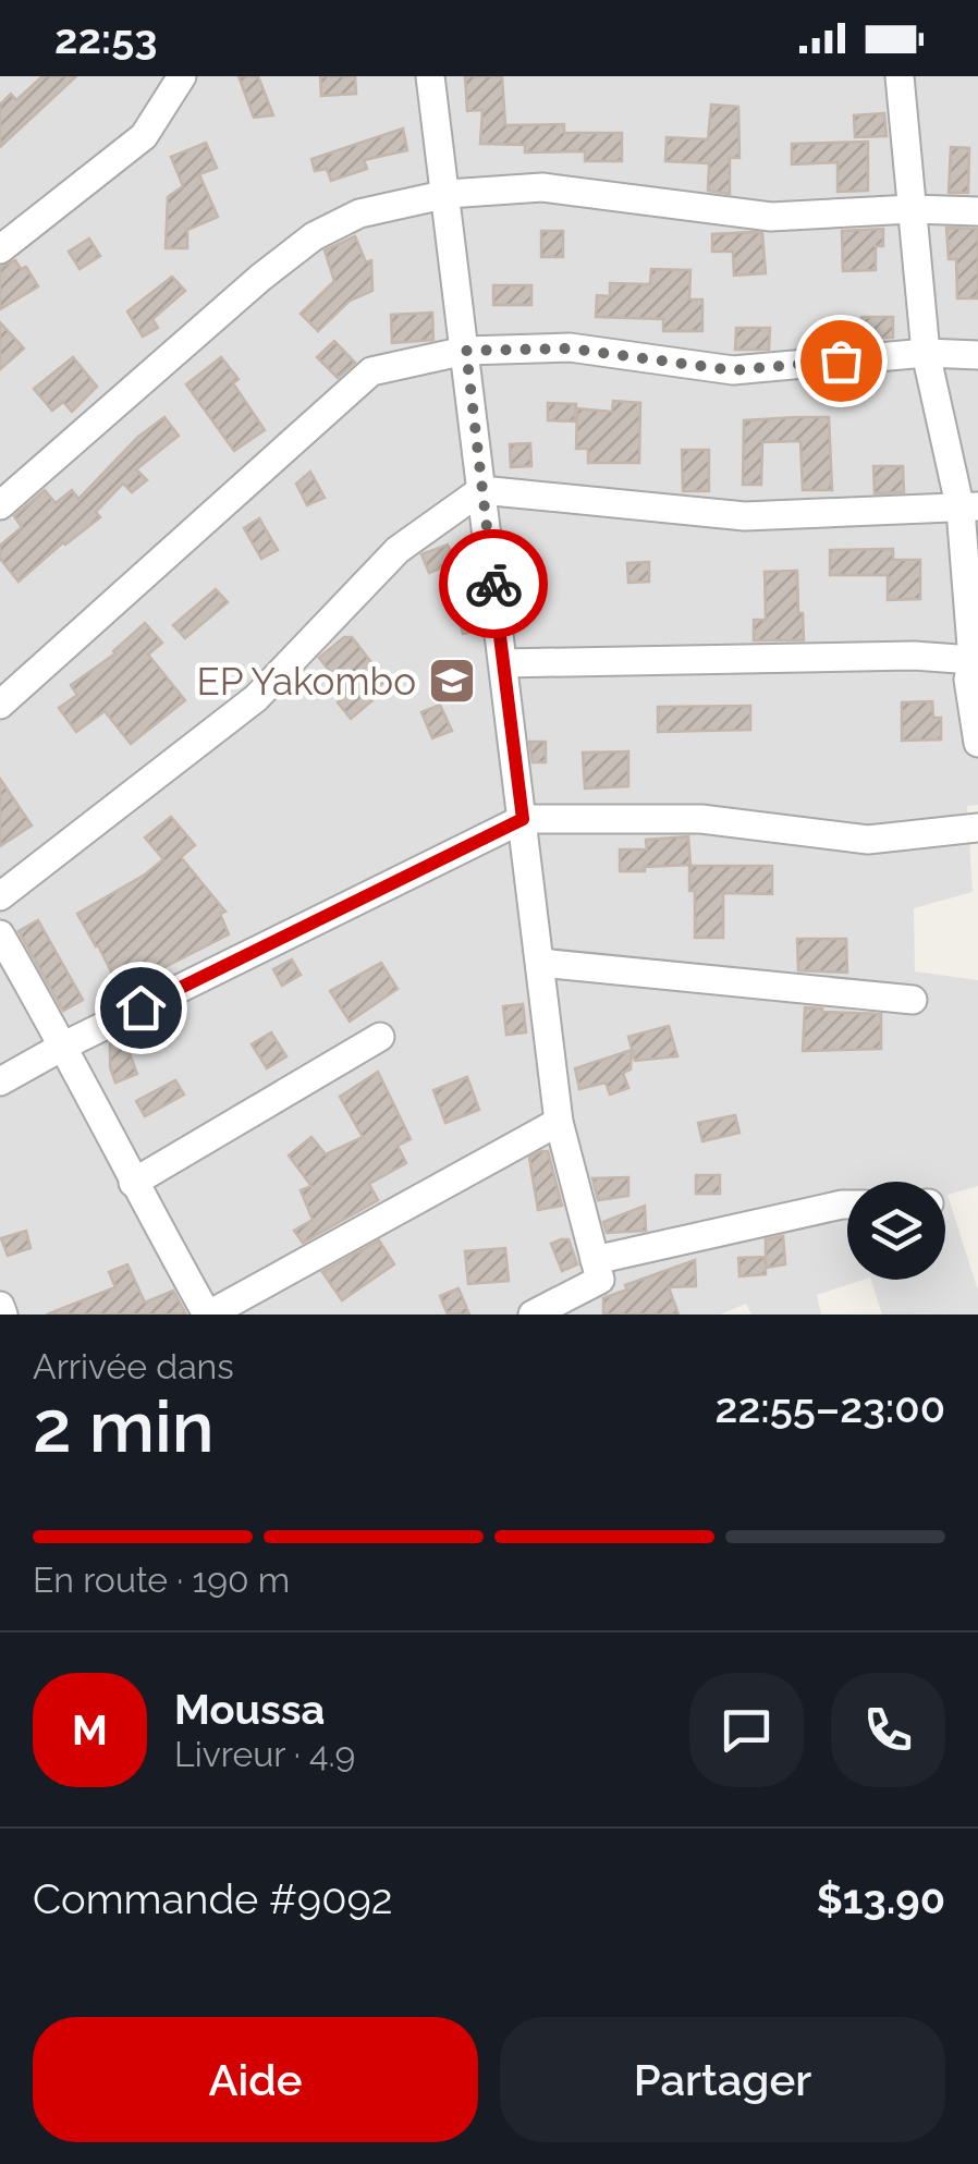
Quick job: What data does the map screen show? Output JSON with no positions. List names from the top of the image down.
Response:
{
  "places": {
    "school or university": ["EP Yakombo"]
  },
  "page": {
    "status": "22:53",
    "heading": ["2 min", "Arrivée dans", "22:55–23:00"],
    "panel": [
      "Moussa",
      "Livreur · 4.9",
      "Commande #9092",
      "$13.90"
    ],
    "bar": "En route · 190 m",
    "round": "M",
    "buttons": ["Aide", "Partager"]
  }
}
